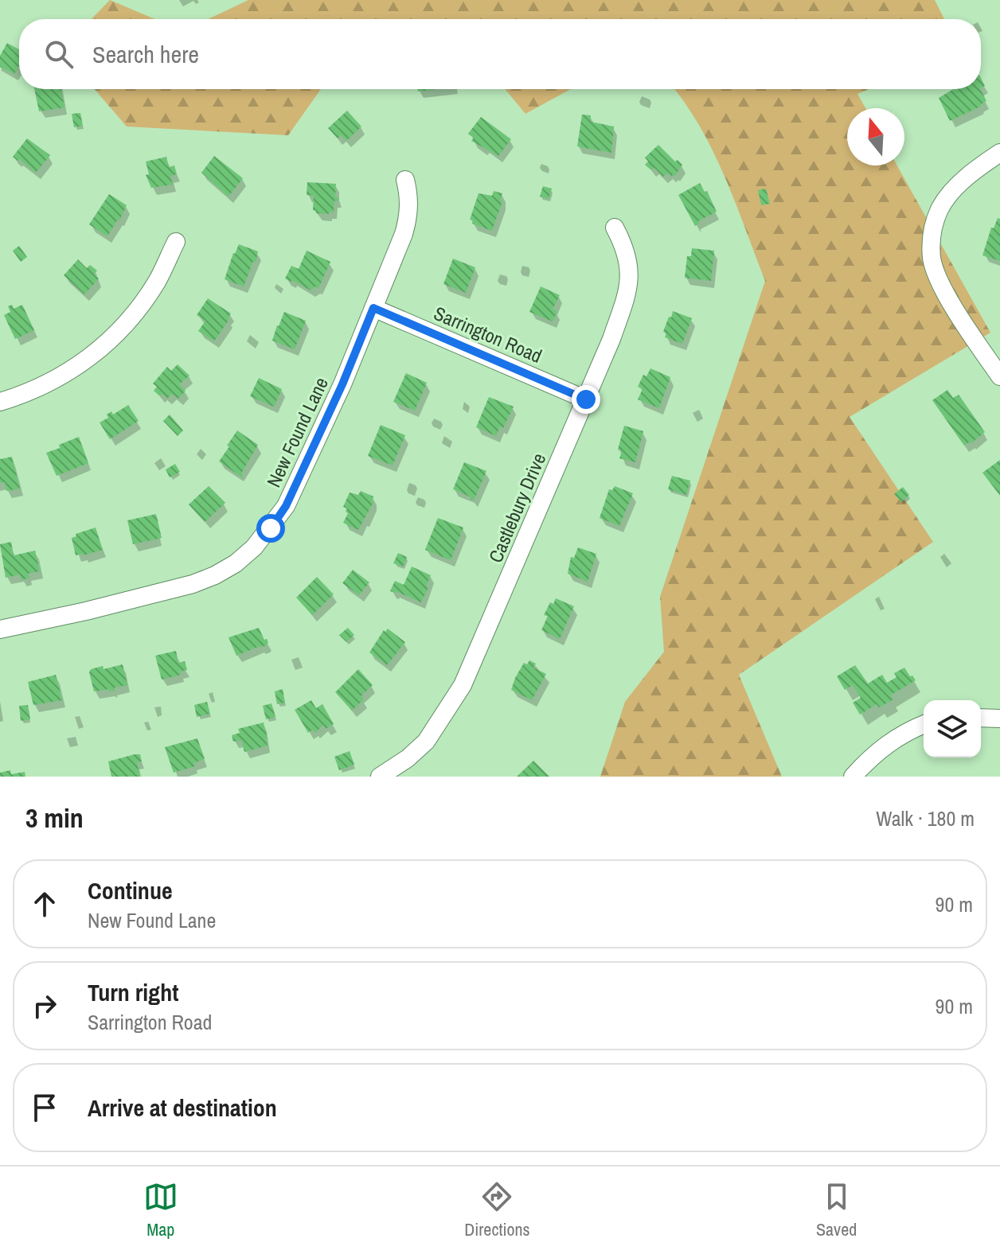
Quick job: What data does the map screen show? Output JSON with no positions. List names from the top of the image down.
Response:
{
  "streets": {
    "street": ["Sarrington Road", "New Found Lane", "Castlebury Drive"]
  },
  "crossings": [
    ["Sarrington Road", "New Found Lane"],
    ["Sarrington Road", "Castlebury Drive"]
  ],
  "north": "top",
  "page": {
    "search": "Search here",
    "heading": ["3 min", "Walk · 180 m"],
    "list": [
      ["Continue", "New Found Lane", "90 m"],
      ["Turn right", "Sarrington Road", "90 m"],
      "Arrive at destination"
    ],
    "nav": ["Map", "Directions", "Saved"]
  }
}
